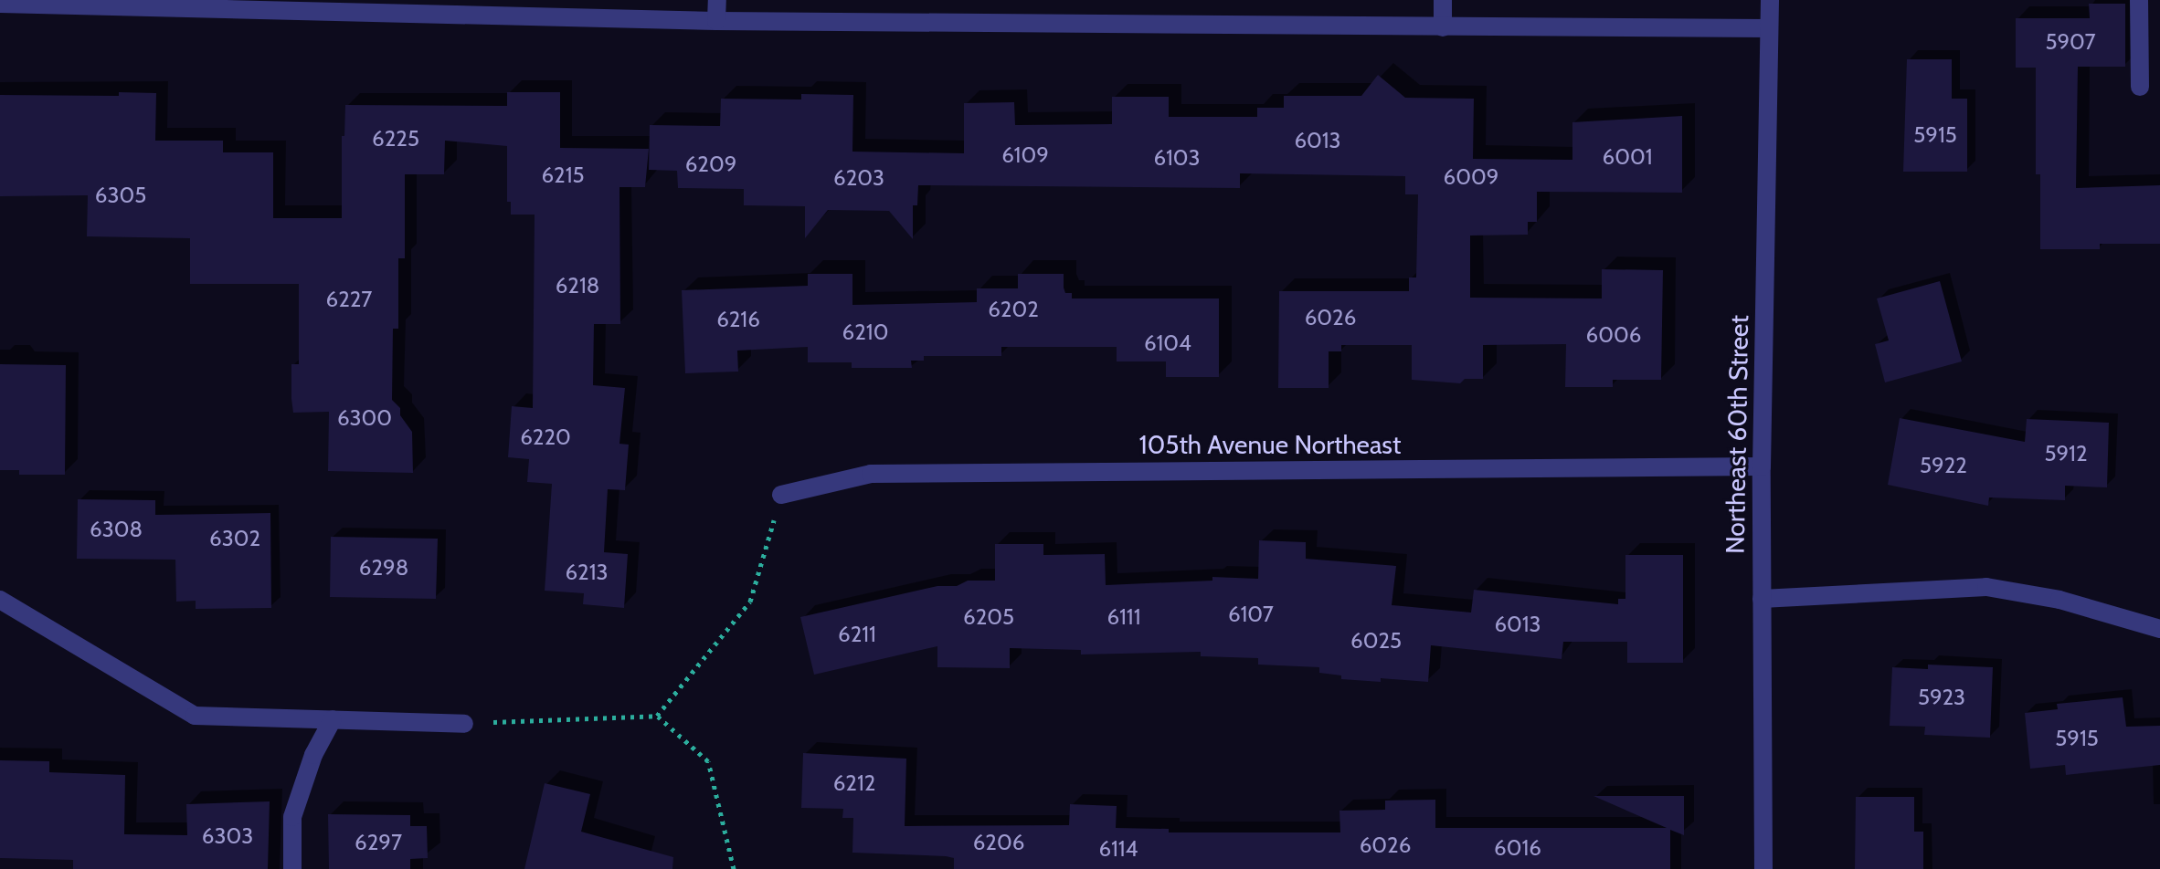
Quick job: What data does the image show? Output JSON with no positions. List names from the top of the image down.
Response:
{
  "streets": {
    "street": ["Northeast 60th Street", "105th Avenue Northeast"]
  },
  "crossings": [
    ["Northeast 60th Street", "105th Avenue Northeast"]
  ],
  "house_numbers": [
    "5907",
    "5915",
    "6225",
    "6013",
    "6109",
    "6001",
    "6103",
    "6209",
    "6215",
    "6009",
    "6203",
    "6305",
    "6218",
    "6227",
    "6202",
    "6026",
    "6216",
    "6210",
    "6006",
    "6104",
    "6300",
    "6220",
    "5912",
    "5922",
    "6308",
    "6302",
    "6298",
    "6213",
    "6107",
    "6205",
    "6111",
    "6013",
    "6211",
    "6025",
    "5923",
    "5915",
    "6212",
    "6303",
    "6297",
    "6206",
    "6026",
    "6016",
    "6114"
  ]
}
